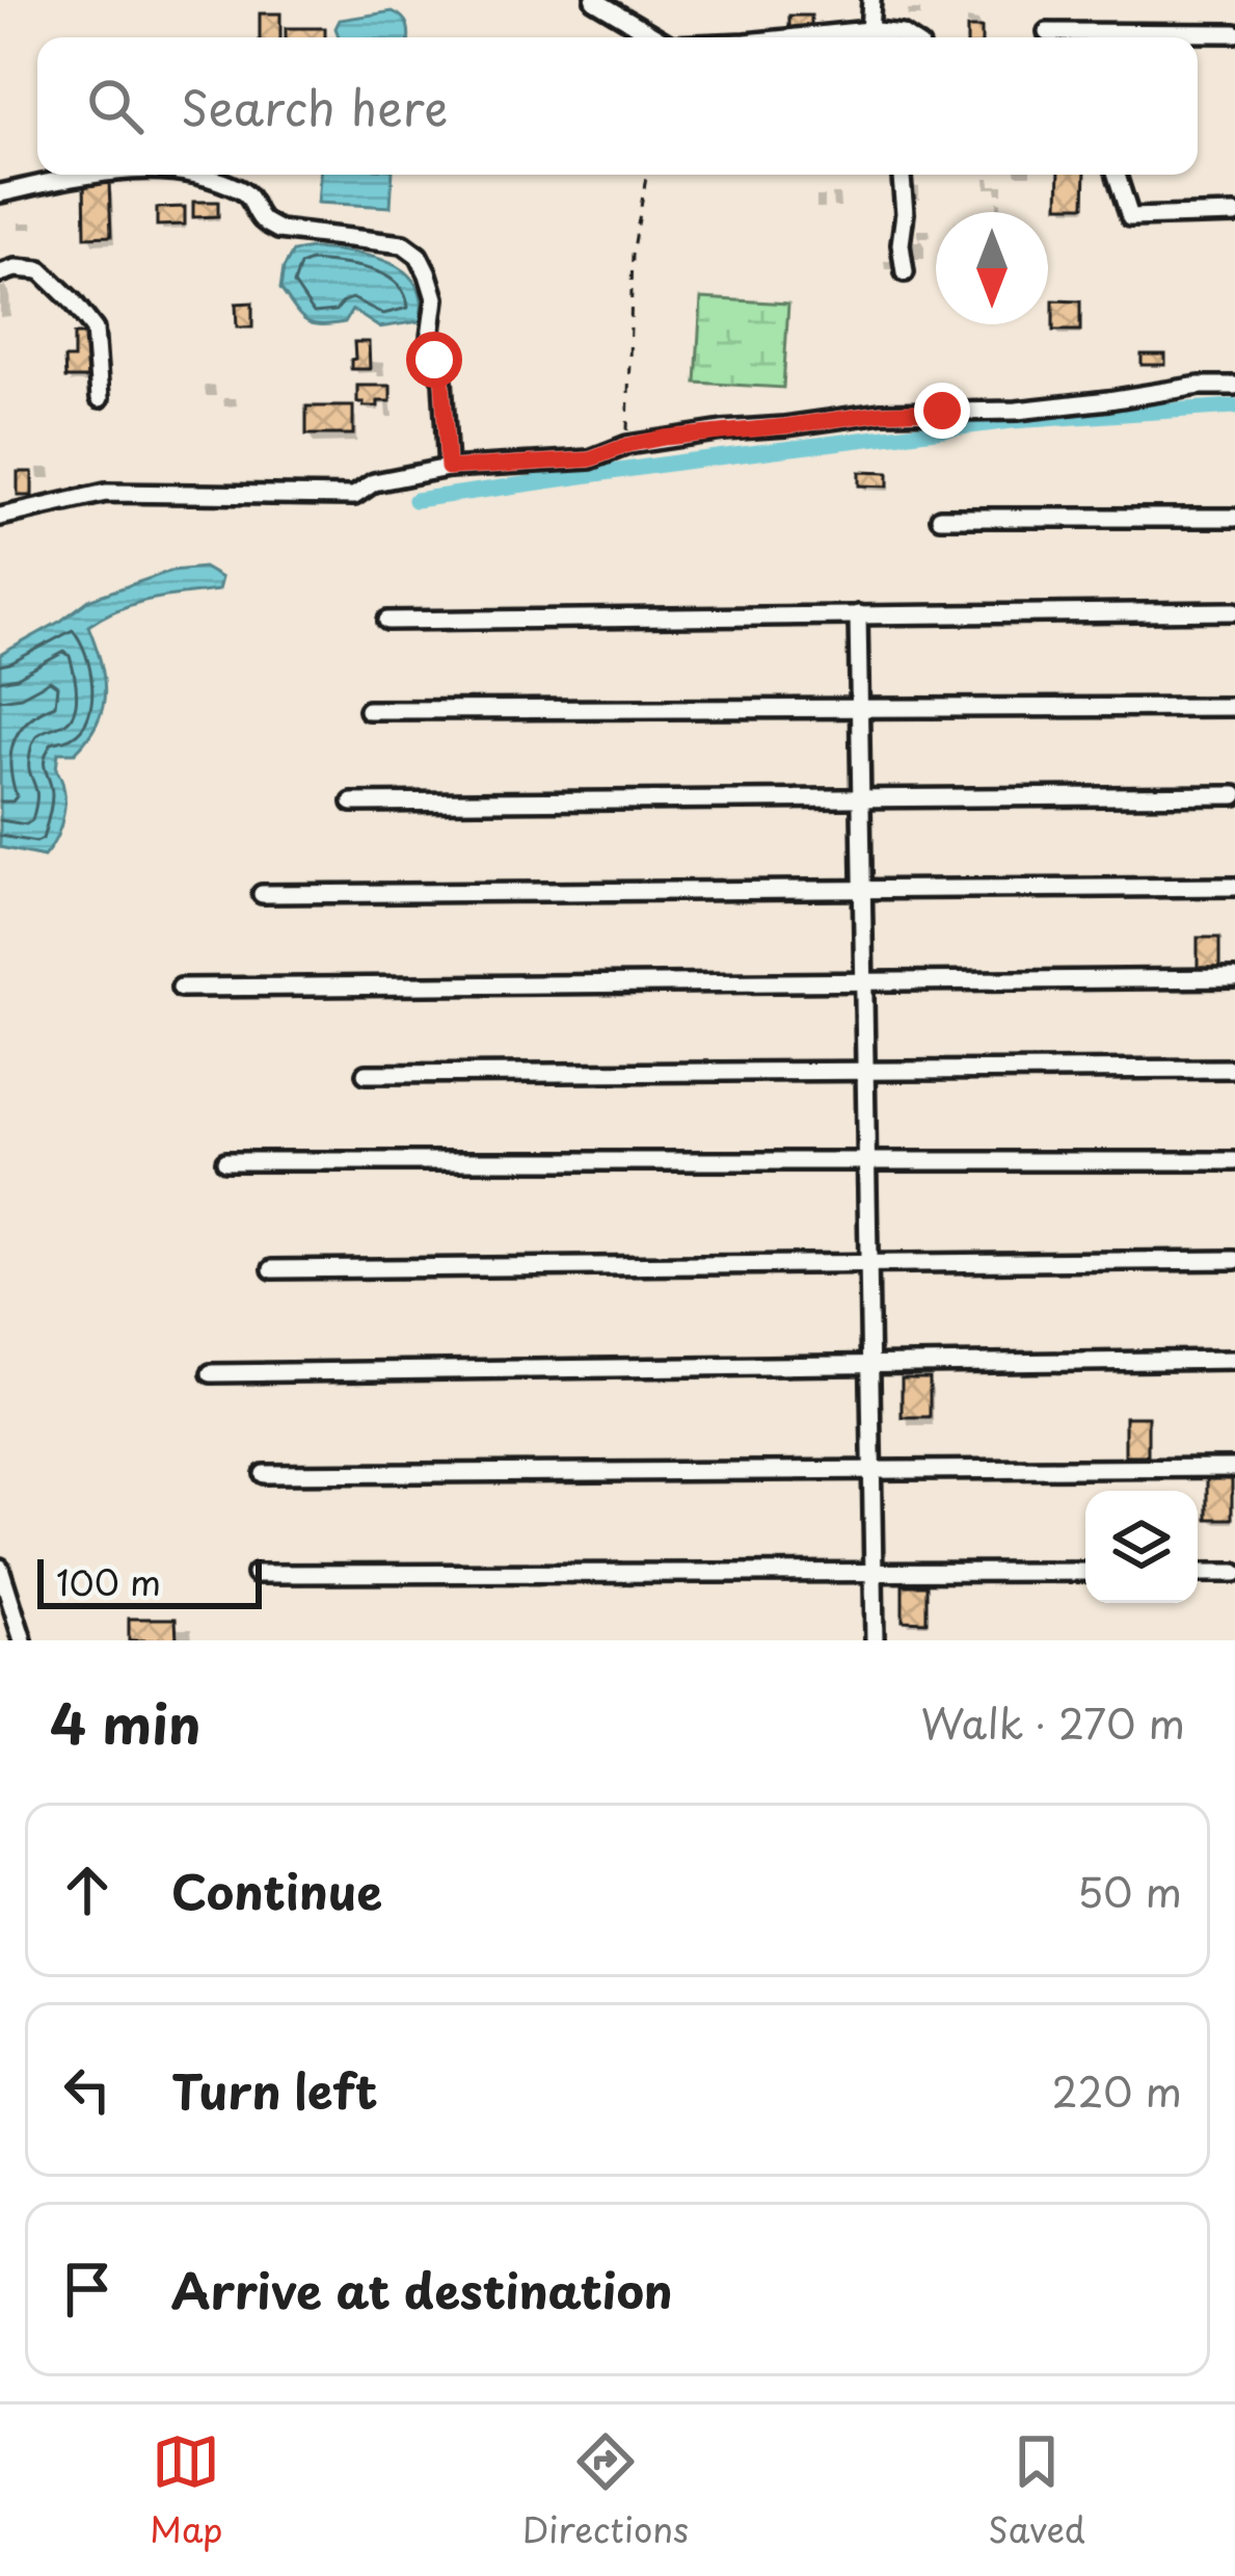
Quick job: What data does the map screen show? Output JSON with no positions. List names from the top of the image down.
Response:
{
  "scale_bar": "100 m",
  "north": "bottom",
  "page": {
    "search": "Search here",
    "scale": "100 m",
    "heading": ["4 min", "Walk · 270 m"],
    "list": [
      ["Continue", "50 m"],
      ["Turn left", "220 m"],
      "Arrive at destination"
    ],
    "nav": ["Map", "Directions", "Saved"]
  }
}
